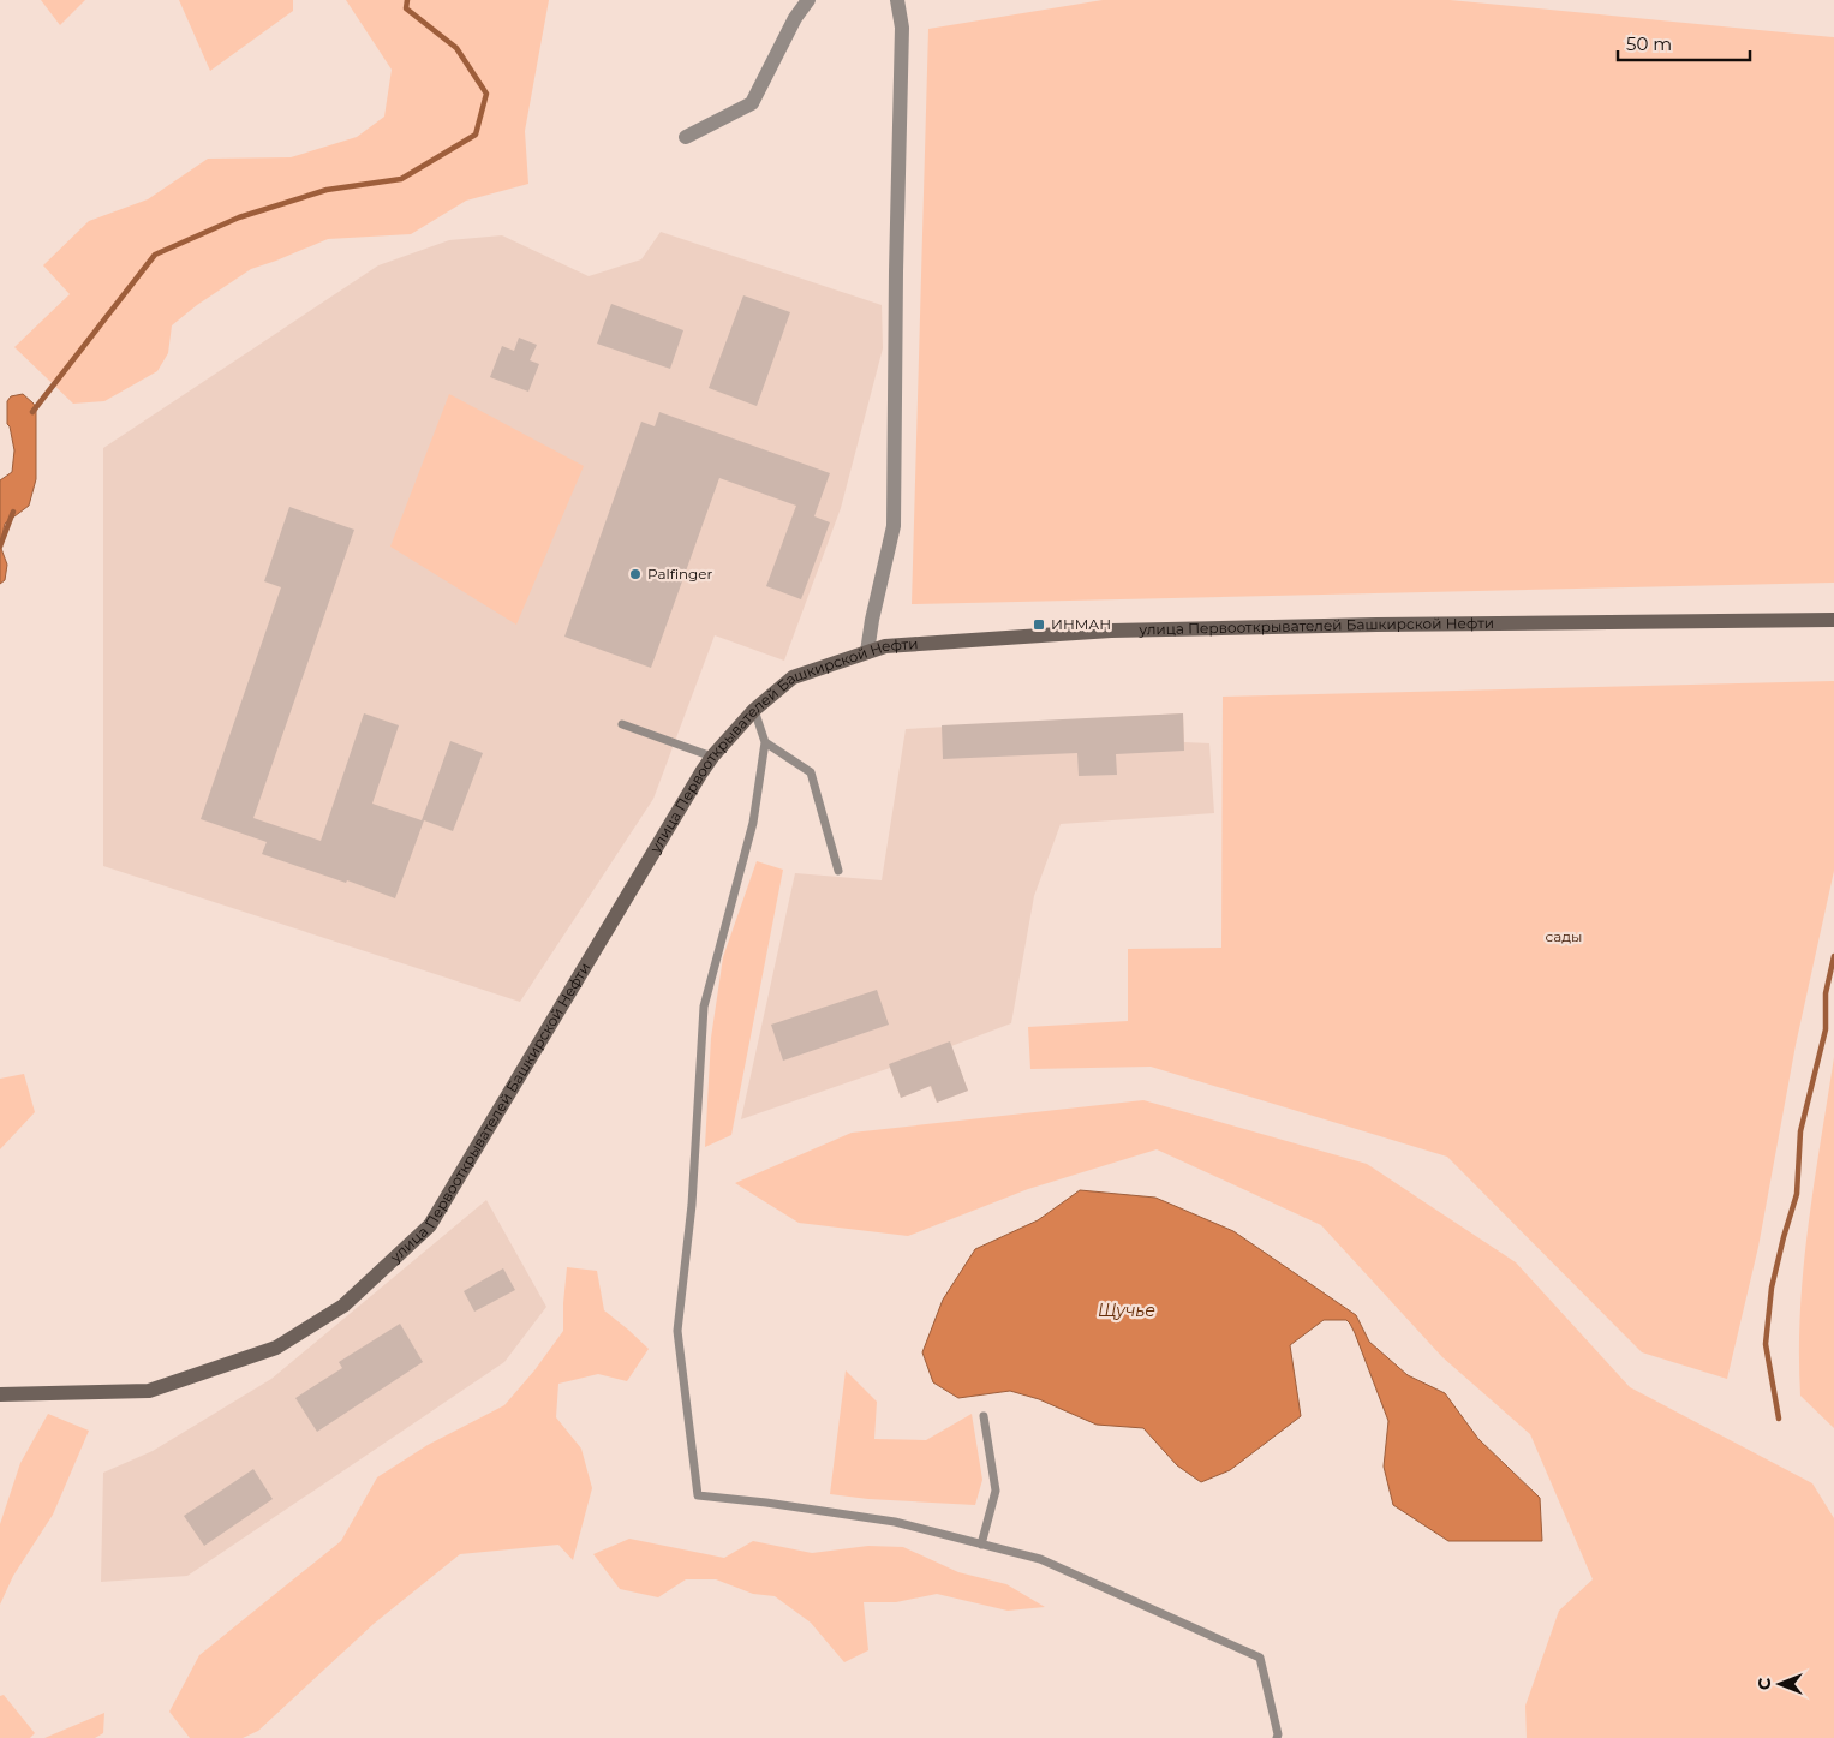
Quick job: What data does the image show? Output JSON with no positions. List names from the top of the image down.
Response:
{
  "streets": {
    "street": ["улица Первооткрывателей Башкирской Нефти"]
  },
  "water": ["Щучье"],
  "parks": ["сады"],
  "places": {
    "other": ["Palfinger"],
    "transit": ["ИНМАН"]
  },
  "scale_bar": "50 m",
  "north": "left"
}
